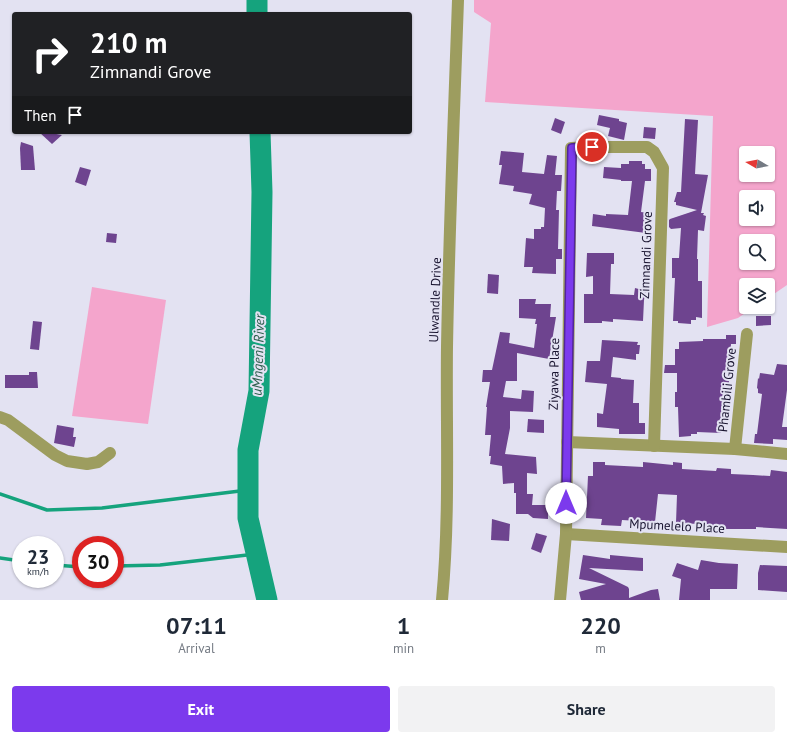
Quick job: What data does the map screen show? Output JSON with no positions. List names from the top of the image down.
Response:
{
  "streets": {
    "street": [
      "Zimnandi Grove",
      "Ulwandle Drive",
      "Ziyawa Place",
      "Phambili Grove",
      "Mpumelelo Place"
    ]
  },
  "crossings": [
    ["Zimnandi Grove", "Ziyawa Place"],
    ["Ziyawa Place", "Mpumelelo Place"]
  ],
  "water": ["uMngeni River"],
  "north": "left",
  "page": {
    "turn": ["210 m", "Zimnandi Grove"],
    "then": "Then",
    "speed": "23 km/h",
    "limit": "30",
    "eta": [
      "07:11",
      "Arrival",
      "1",
      "min",
      "220",
      "m"
    ],
    "buttons": ["Exit", "Share"]
  }
}
